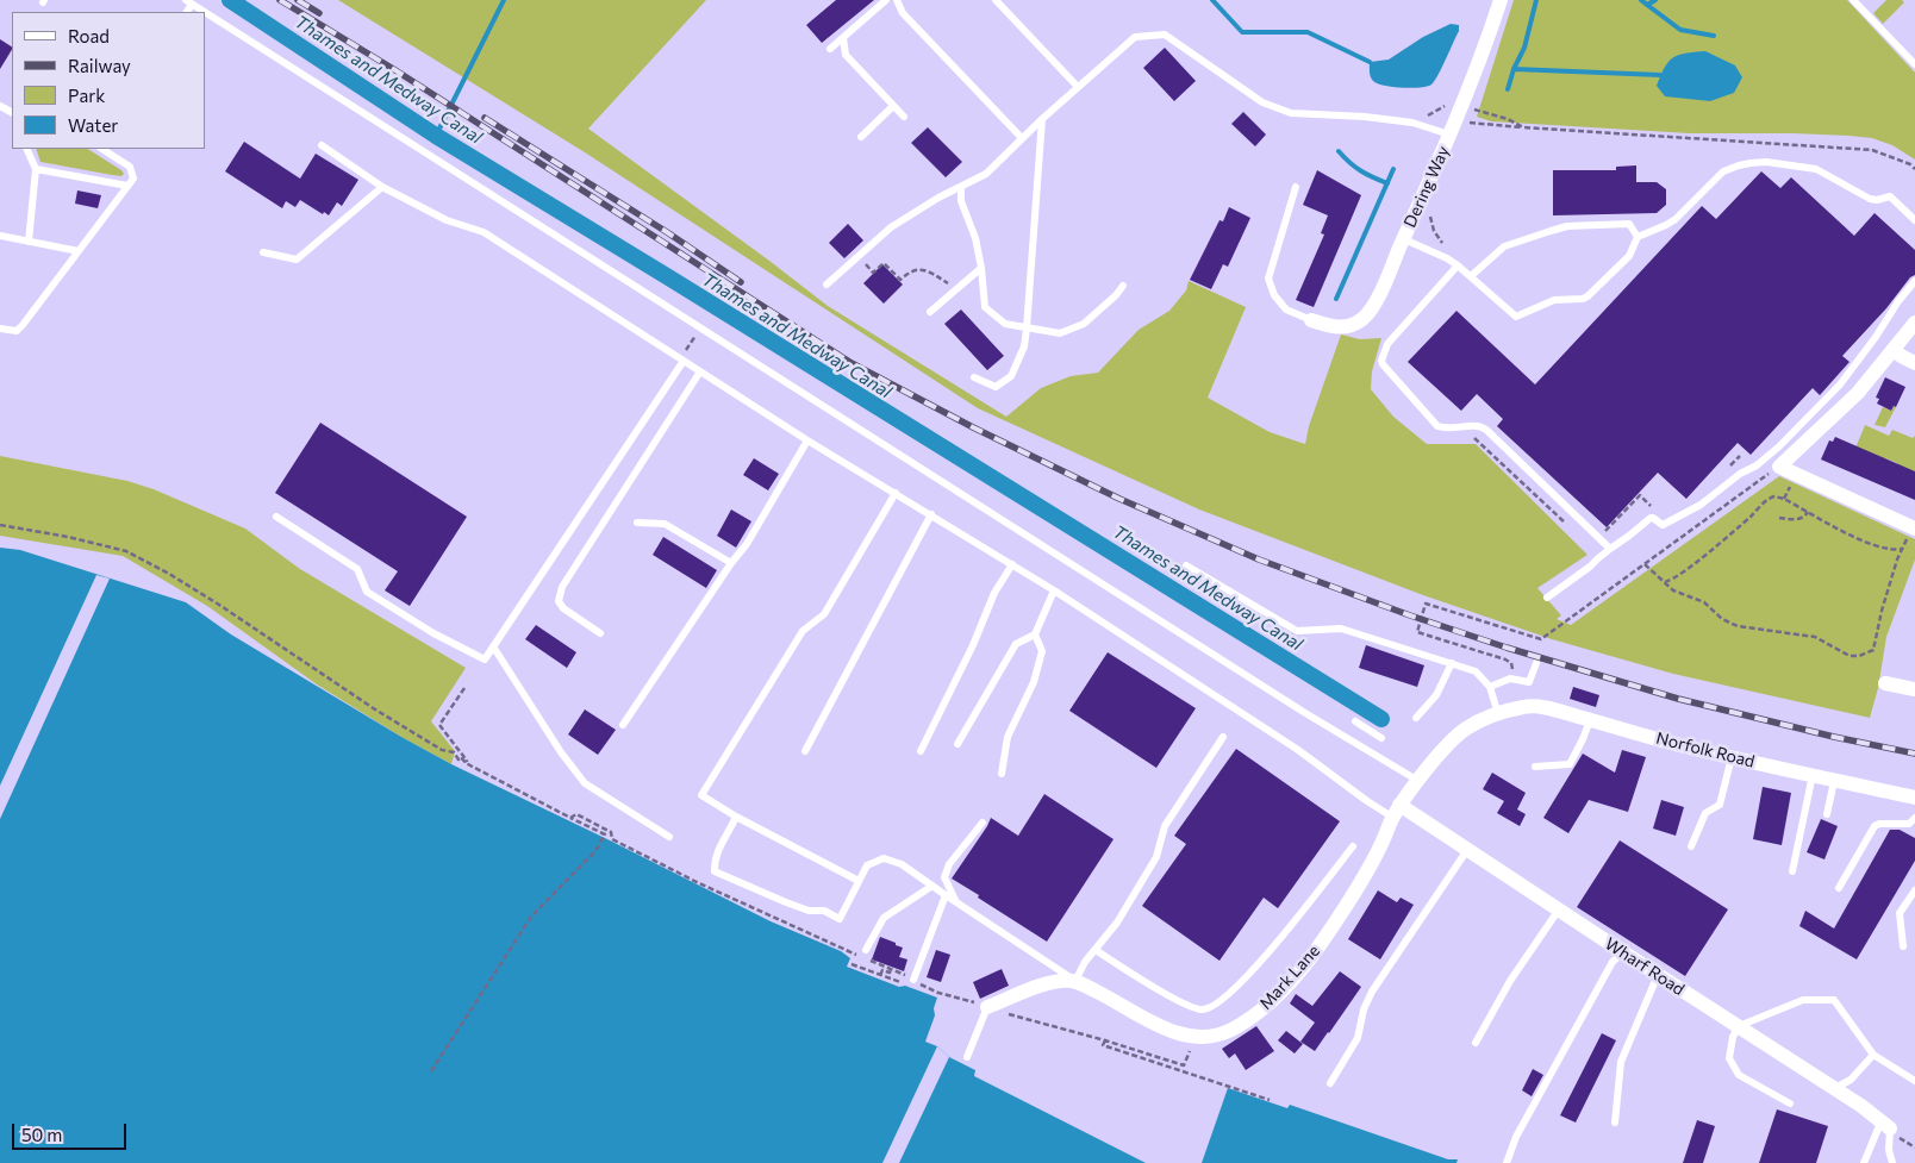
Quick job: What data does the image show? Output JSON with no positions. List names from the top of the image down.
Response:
{
  "streets": {
    "street": [
      "Dering Way",
      "Norfolk Road",
      "Wharf Road",
      "Mark Lane"
    ]
  },
  "crossings": [
    ["Norfolk Road", "Mark Lane"],
    ["Wharf Road", "Mark Lane"]
  ],
  "water": ["Thames and Medway Canal"],
  "legend": [
    "Road",
    "Railway",
    "Park",
    "Water"
  ],
  "scale_bar": "50 m"
}
